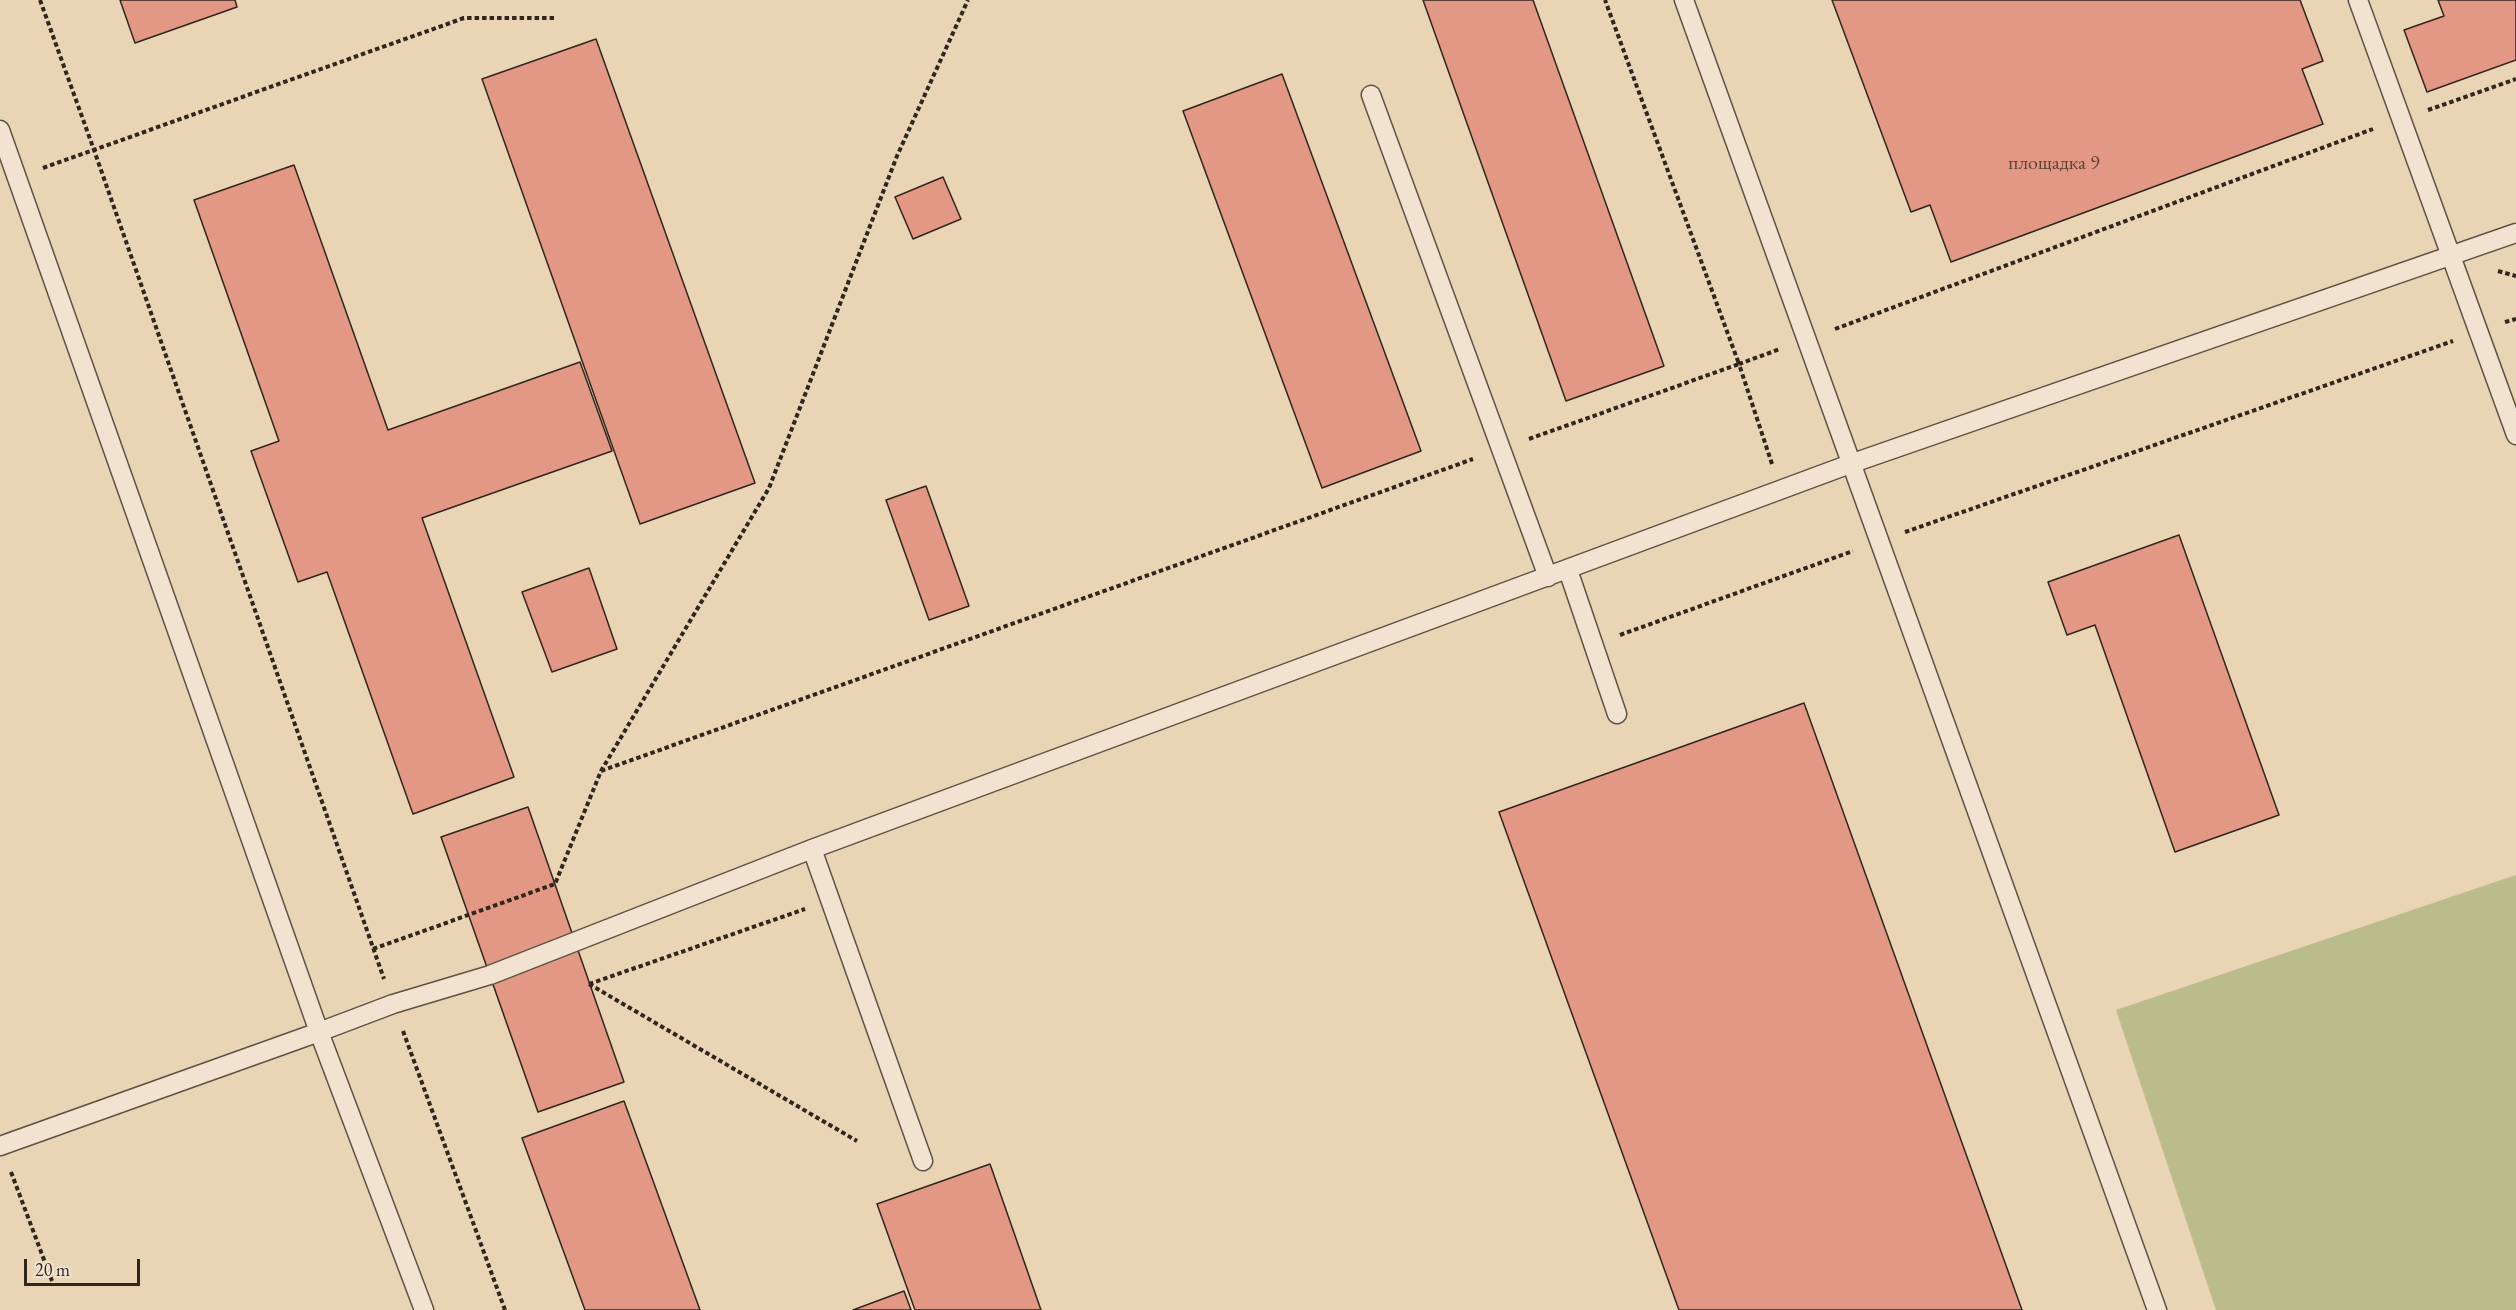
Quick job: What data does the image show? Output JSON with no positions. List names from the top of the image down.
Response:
{
  "house_numbers": ["площадка 9"],
  "scale_bar": "20 m"
}
